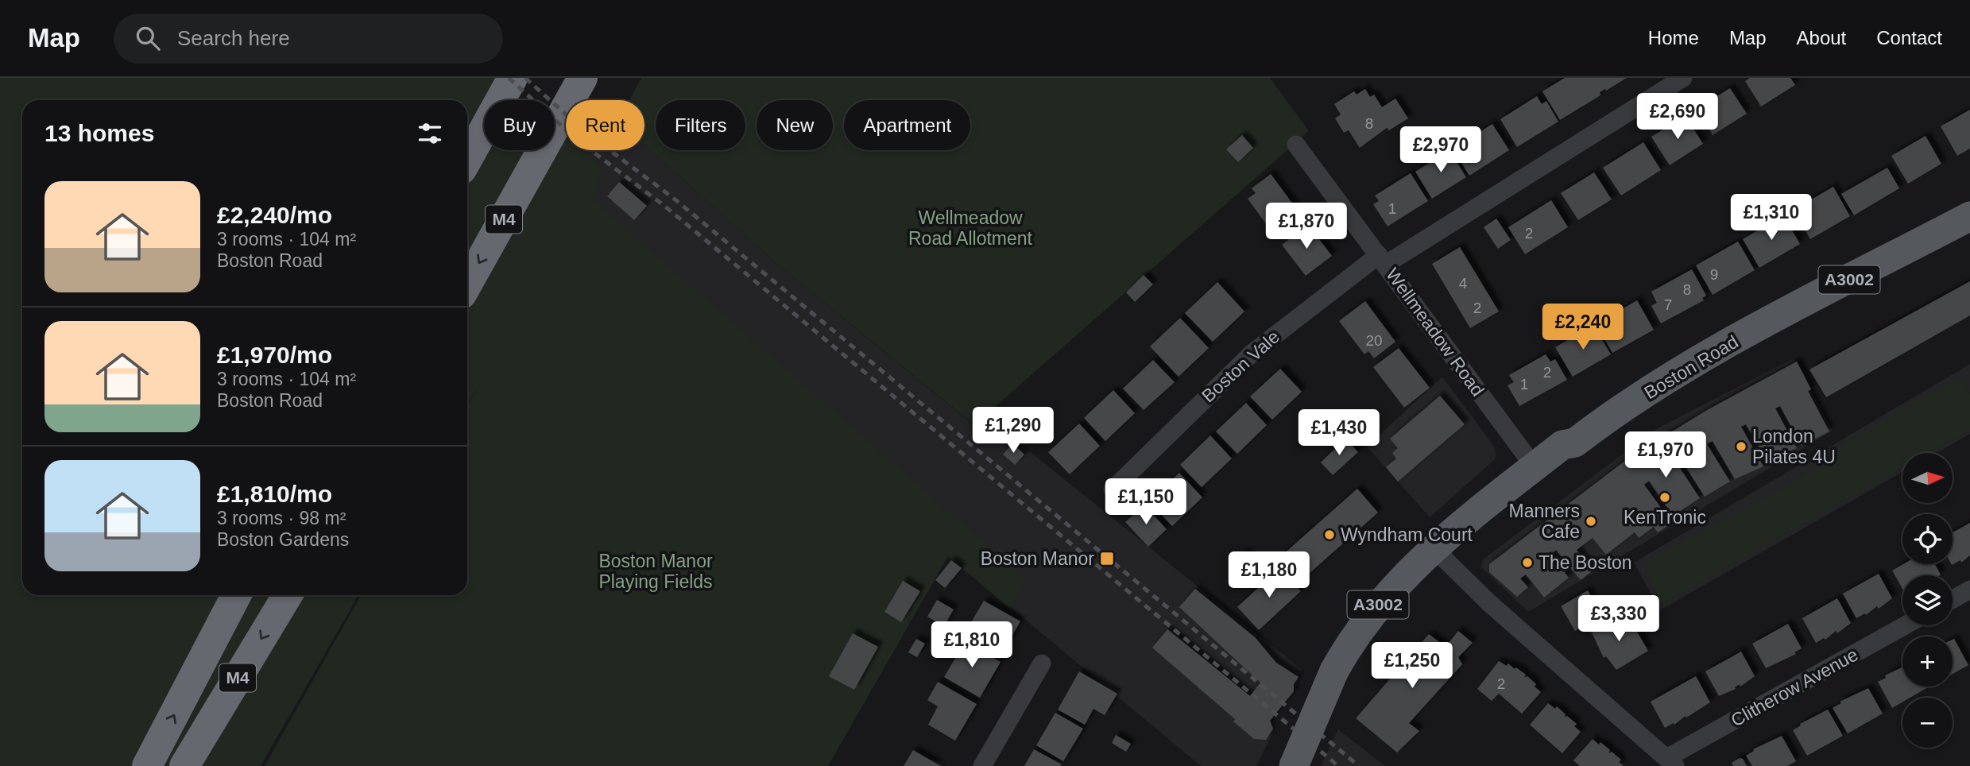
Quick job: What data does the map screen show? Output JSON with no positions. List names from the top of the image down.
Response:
{
  "streets": {
    "highway": ["M4"],
    "main road": ["A3002", "Boston Road"],
    "street": ["Wellmeadow Road", "Boston Vale", "Clitherow Avenue"]
  },
  "crossings": [
    ["A3002", "Boston Road"],
    ["Wellmeadow Road", "Boston Vale"],
    ["Wellmeadow Road", "Boston Road"]
  ],
  "parks": ["Wellmeadow Road Allotment", "Boston Manor Playing Fields"],
  "places": {
    "other": [
      "London Pilates 4U",
      "KenTronic",
      "Manners Cafe",
      "Wyndham Court",
      "The Boston"
    ],
    "transit": ["Boston Manor"]
  },
  "house_numbers": [
    "8",
    "1",
    "2",
    "9",
    "4",
    "8",
    "7",
    "2",
    "20",
    "2",
    "1",
    "2"
  ],
  "north": "right",
  "page": {
    "header": "Map",
    "search": "Search here",
    "nav": [
      "Home",
      "Map",
      "About",
      "Contact"
    ],
    "price": [
      "£2,690",
      "£2,970",
      "£1,310",
      "£1,870",
      "£2,240",
      "£1,290",
      "£1,430",
      "£1,970",
      "£1,150",
      "£1,180",
      "£3,330",
      "£1,810",
      "£1,250"
    ],
    "chip": [
      "Buy",
      "Rent",
      "Filters",
      "New",
      "Apartment"
    ],
    "heading": "13 homes",
    "list": [
      {
        "name": "£2,240/mo",
        "note": "3 rooms · 104 m² · Boston Road"
      },
      {
        "name": "£1,970/mo",
        "note": "3 rooms · 104 m² · Boston Road"
      },
      {
        "name": "£1,810/mo",
        "note": "3 rooms · 98 m² · Boston Gardens"
      }
    ],
    "map_buttons": ["+", "−"]
  }
}
